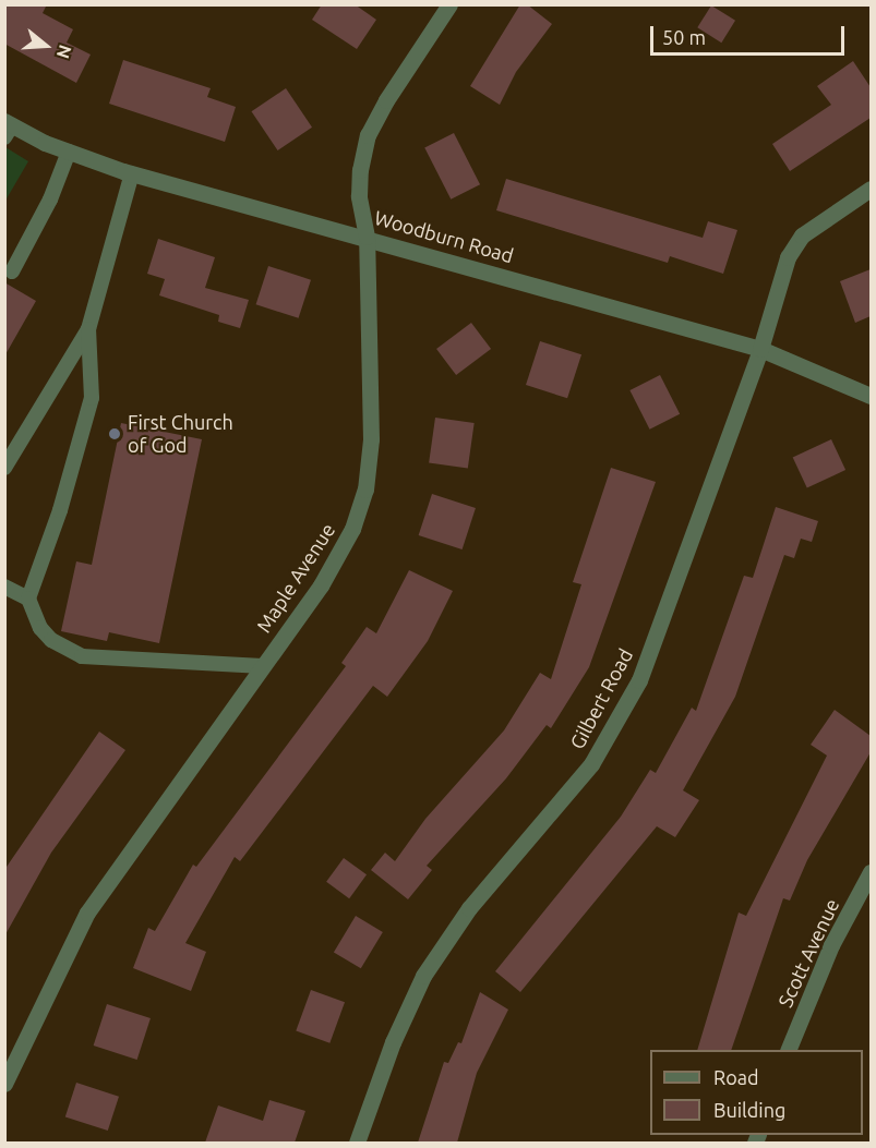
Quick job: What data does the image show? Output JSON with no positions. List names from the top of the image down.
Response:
{
  "streets": {
    "street": [
      "Woodburn Road",
      "Maple Avenue",
      "Gilbert Road",
      "Scott Avenue"
    ]
  },
  "crossings": [
    ["Woodburn Road", "Maple Avenue"],
    ["Woodburn Road", "Gilbert Road"]
  ],
  "places": ["First Church of God"],
  "legend": ["Road", "Building"],
  "scale_bar": "50 m",
  "north": "right"
}
